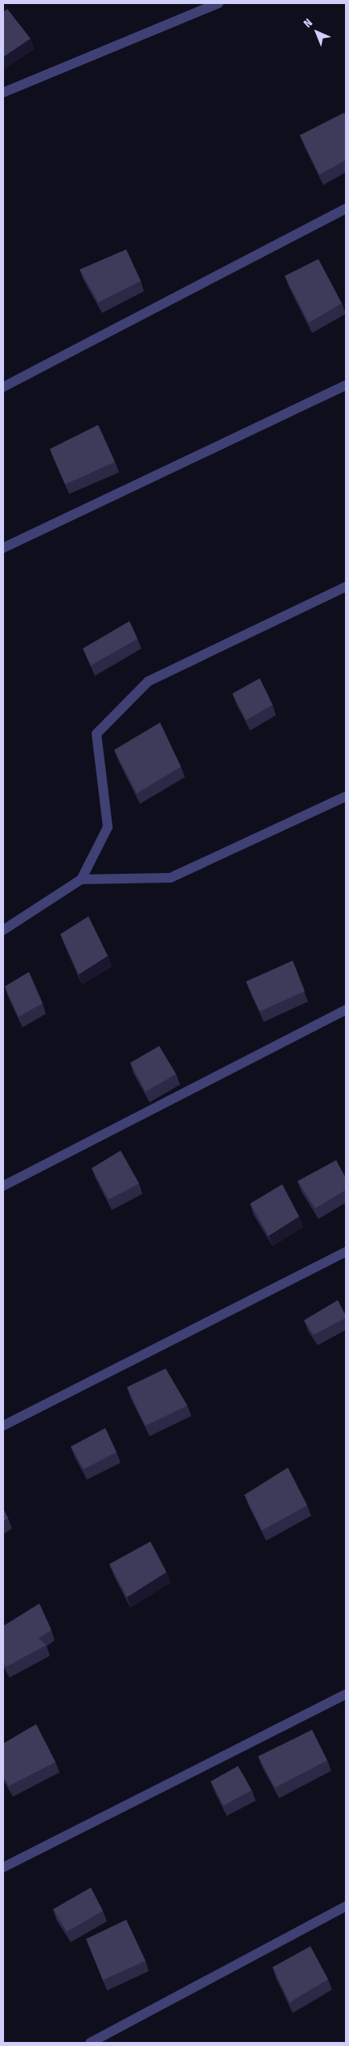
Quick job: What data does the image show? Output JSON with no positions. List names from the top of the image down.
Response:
{
  "north": "top left"
}
